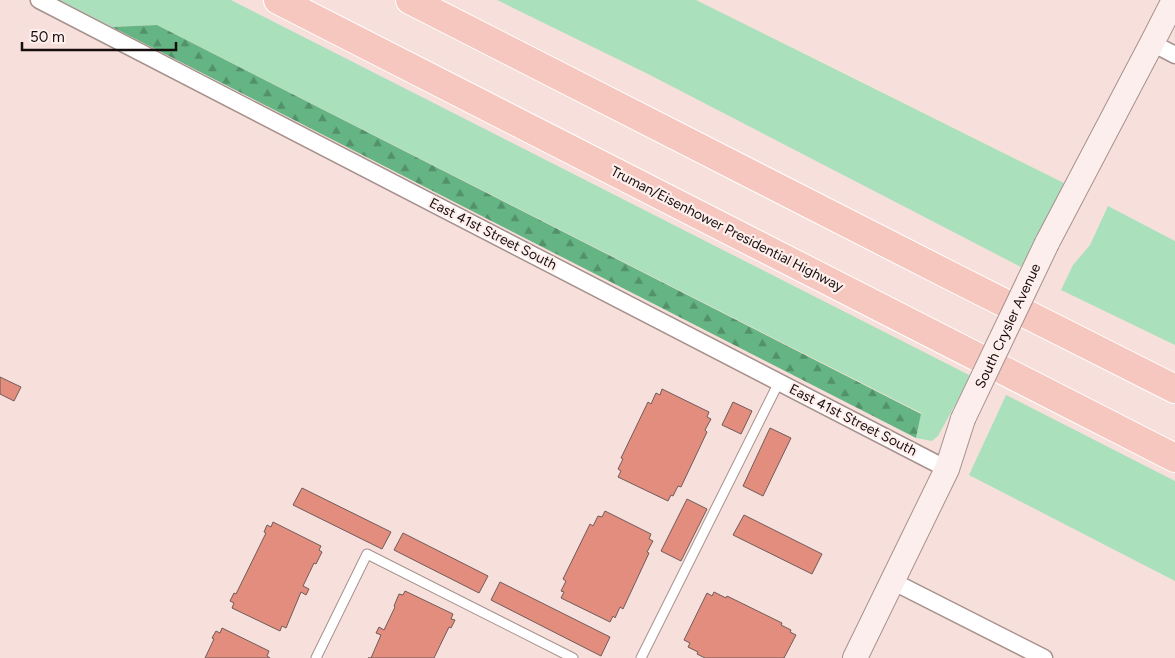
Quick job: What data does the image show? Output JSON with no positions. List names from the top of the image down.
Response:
{
  "streets": {
    "highway": ["Truman/Eisenhower Presidential Highway"],
    "main road": ["South Crysler Avenue"],
    "street": ["East 41st Street South"]
  },
  "crossings": [
    ["East 41st Street South", "South Crysler Avenue"]
  ],
  "scale_bar": "50 m"
}
